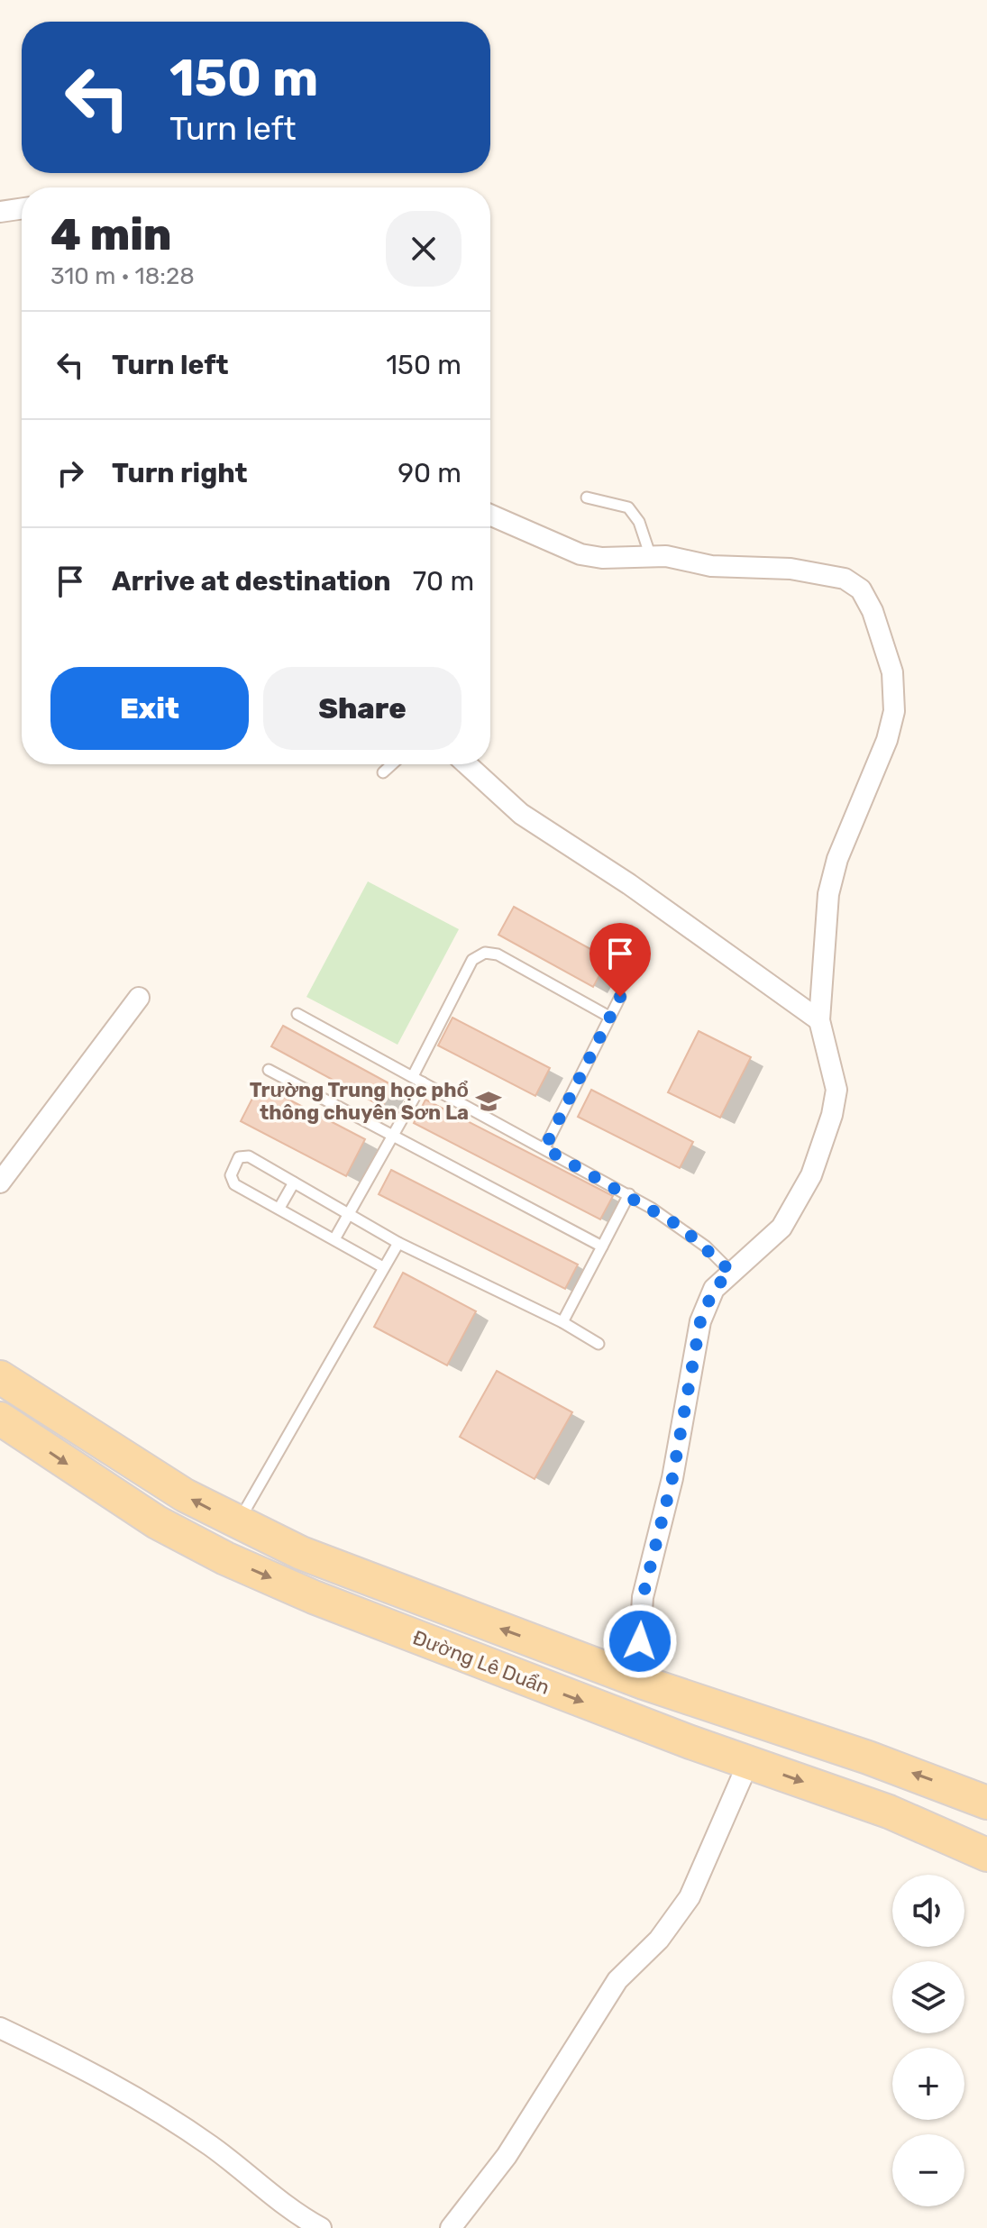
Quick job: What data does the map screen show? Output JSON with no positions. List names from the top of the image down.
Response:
{
  "streets": {
    "main road": ["Đường Lê Duẩn"]
  },
  "places": {
    "school or university": ["Trường Trung học phổ thông chuyên Sơn La"]
  },
  "page": {
    "turn": ["150 m", "Turn left"],
    "heading": ["4 min", "310 m · 18:28"],
    "list": [
      {
        "name": "Turn left",
        "value": "150 m"
      },
      {
        "name": "Turn right",
        "value": "90 m"
      },
      {
        "name": "Arrive at destination",
        "value": "70 m"
      }
    ],
    "buttons": ["Exit", "Share"],
    "map_buttons": ["+", "−"]
  }
}
